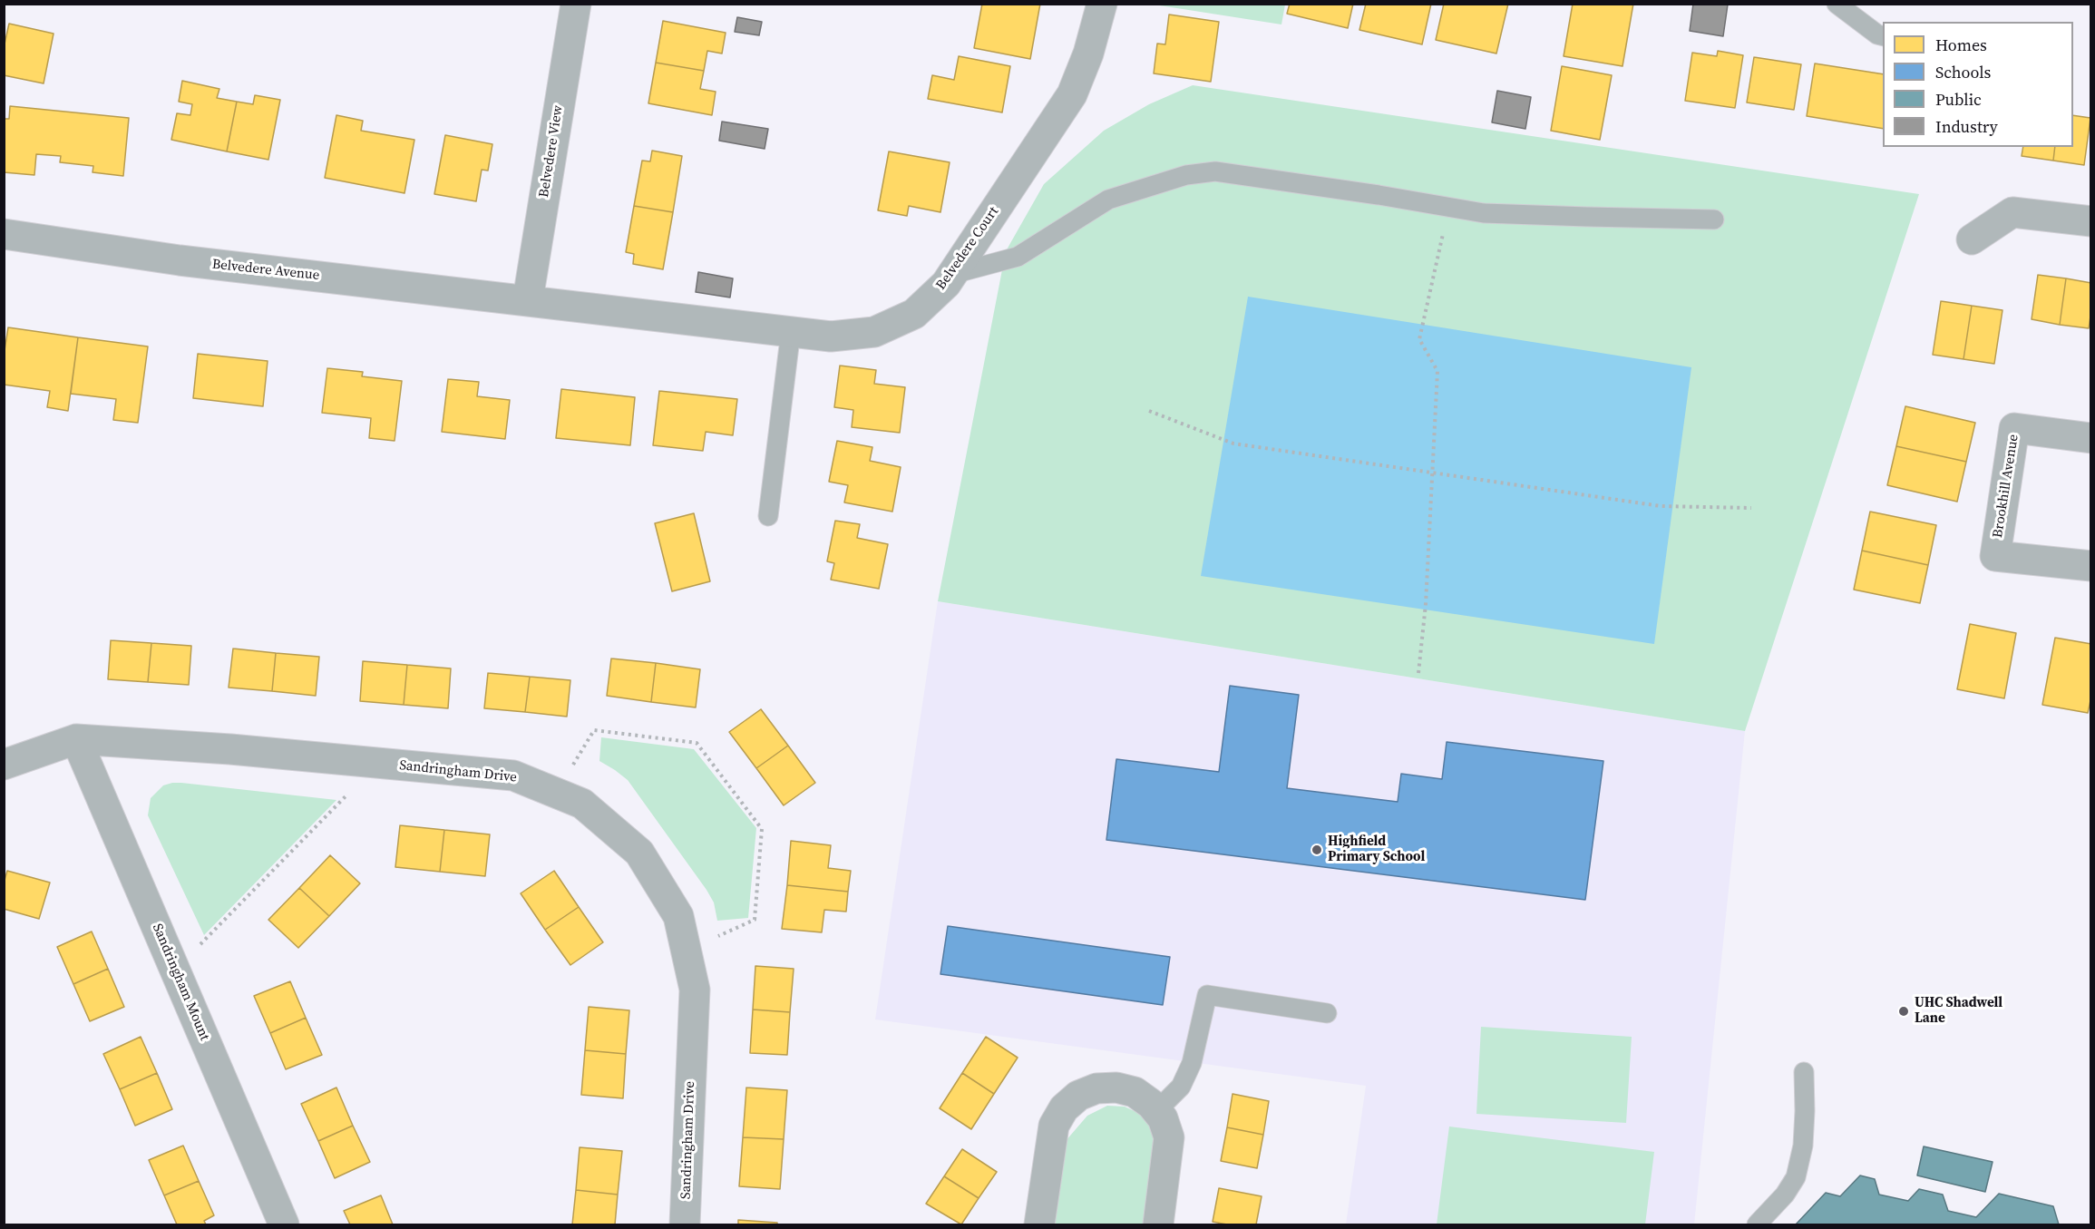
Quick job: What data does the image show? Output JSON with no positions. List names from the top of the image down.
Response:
{
  "streets": {
    "street": [
      "Belvedere View",
      "Belvedere Court",
      "Belvedere Avenue",
      "Brookhill Avenue",
      "Sandringham Drive",
      "Sandringham Mount"
    ]
  },
  "crossings": [
    ["Belvedere View", "Belvedere Court"],
    ["Belvedere View", "Belvedere Avenue"],
    ["Belvedere Court", "Belvedere Avenue"],
    ["Sandringham Drive", "Sandringham Mount"]
  ],
  "places": ["Highfield Primary School", "UHC Shadwell Lane"],
  "legend": [
    "Homes",
    "Schools",
    "Public",
    "Industry"
  ]
}
